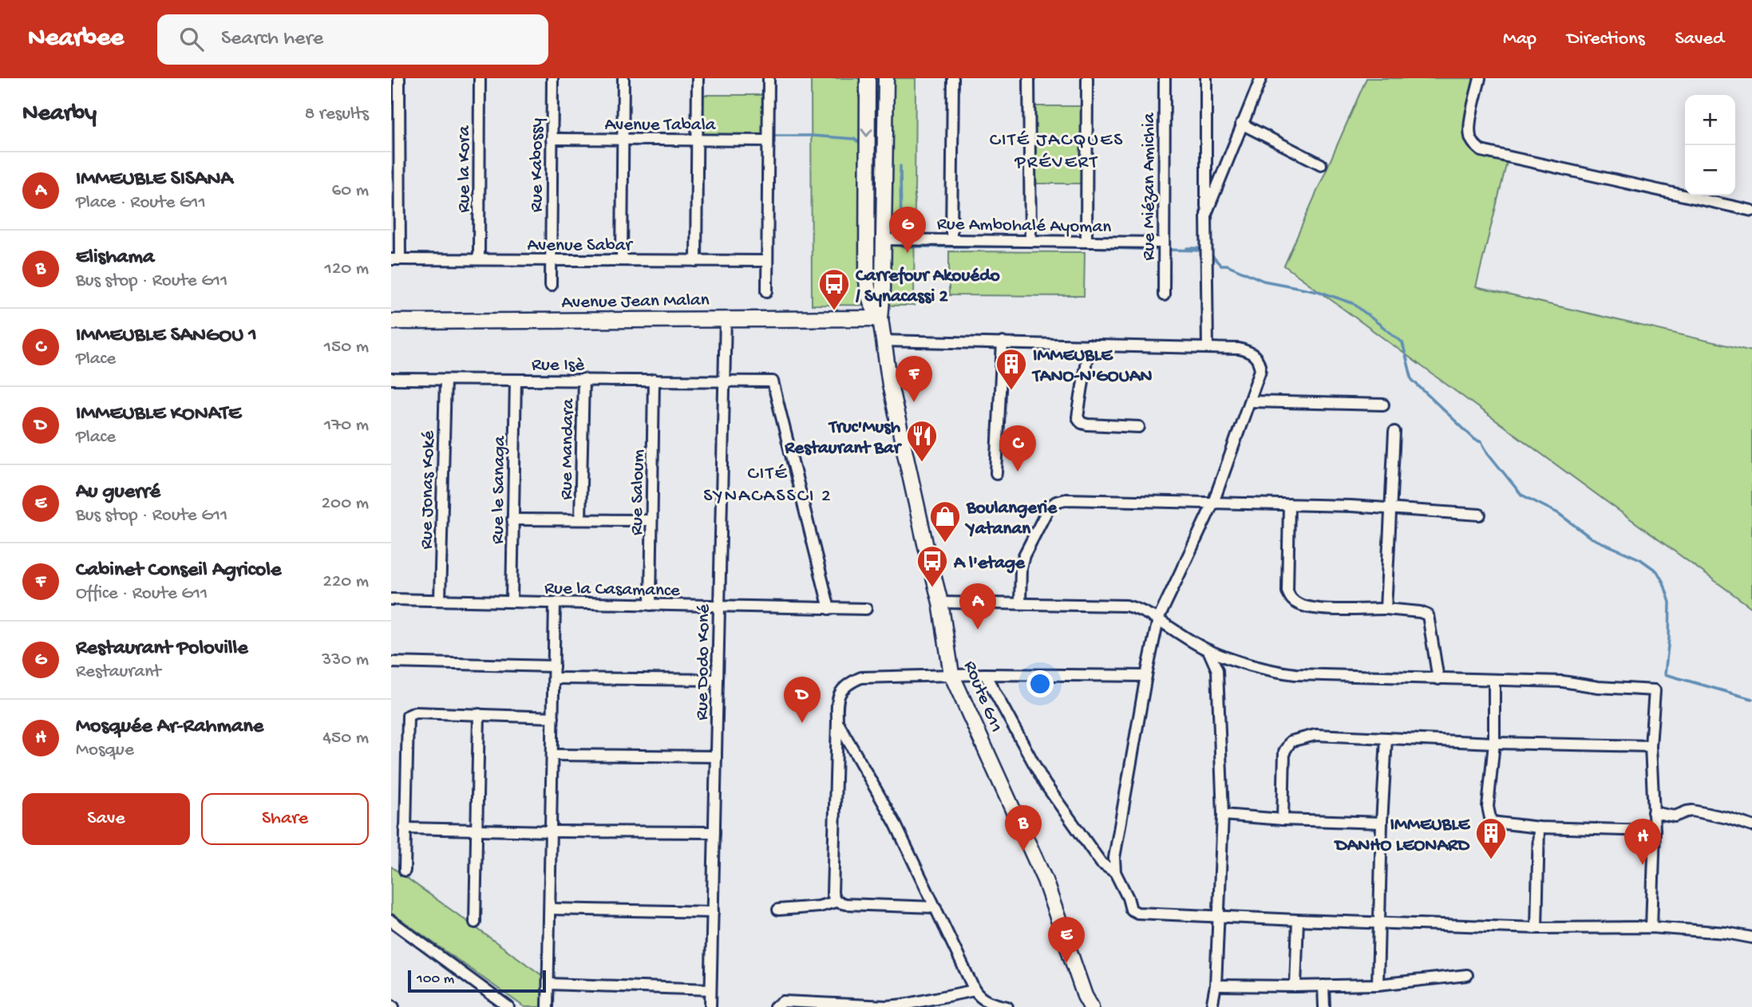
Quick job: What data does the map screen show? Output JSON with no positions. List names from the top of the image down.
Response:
{
  "streets": {
    "main road": ["Avenue Jean Malan", "Route G11"],
    "street": [
      "Avenue Tabala",
      "Rue Kabossy",
      "Rue la Kora",
      "Rue Miézan Amichia",
      "Rue Ambohalé Ayoman",
      "Avenue Sabar",
      "Rue Isè",
      "Rue Mandara",
      "Rue Jonas Koké",
      "Rue le Sanaga",
      "Rue Saloum",
      "Rue la Casamance",
      "Rue Dodo Koné"
    ]
  },
  "crossings": [
    ["Avenue Tabala", "Rue Kabossy"],
    ["Rue Kabossy", "Avenue Sabar"],
    ["Rue la Kora", "Avenue Sabar"],
    ["Rue Miézan Amichia", "Rue Ambohalé Ayoman"],
    ["Avenue Jean Malan", "Rue Dodo Koné"],
    ["Avenue Jean Malan", "Route G11"],
    ["Rue Isè", "Rue Mandara"],
    ["Rue Isè", "Rue Jonas Koké"],
    ["Rue Isè", "Rue le Sanaga"],
    ["Rue Isè", "Rue Saloum"],
    ["Rue Isè", "Rue la Casamance"],
    ["Rue Isè", "Rue Dodo Koné"],
    ["Rue Jonas Koké", "Rue la Casamance"],
    ["Rue le Sanaga", "Rue la Casamance"],
    ["Rue Saloum", "Rue la Casamance"],
    ["Rue la Casamance", "Rue Dodo Koné"]
  ],
  "districts": ["CITÉ JACQUES PRÉVERT", "CITÉ SYNACASSCI 2"],
  "places": {
    "bus stop": ["Carrefour Akouédo / Synacassi 2", "A l'etage"],
    "building": ["IMMEUBLE TANO-N'GOUAN", "IMMEUBLE DANHO LEONARD"],
    "restaurant": ["Truc'Mush Restaurant Bar"],
    "shop": ["Boulangerie Yatanan"]
  },
  "scale_bar": "100 m",
  "page": {
    "header": "Nearbee",
    "search": "Search here",
    "nav": ["Map", "Directions", "Saved"],
    "heading": ["Nearby", "8 results"],
    "map_buttons": ["+", "−"],
    "list": [
      {
        "mark": "A",
        "name": "IMMEUBLE SISANA",
        "note": "Place · Route G11",
        "value": "60 m"
      },
      {
        "mark": "B",
        "name": "Elishama",
        "note": "Bus stop · Route G11",
        "value": "120 m"
      },
      {
        "mark": "C",
        "name": "IMMEUBLE SANGOU 1",
        "note": "Place",
        "value": "150 m"
      },
      {
        "mark": "D",
        "name": "IMMEUBLE KONATE",
        "note": "Place",
        "value": "170 m"
      },
      {
        "mark": "E",
        "name": "Au guerré",
        "note": "Bus stop · Route G11",
        "value": "200 m"
      },
      {
        "mark": "F",
        "name": "Cabinet Conseil Agricole",
        "note": "Office · Route G11",
        "value": "220 m"
      },
      {
        "mark": "G",
        "name": "Restaurant Poloville",
        "note": "Restaurant",
        "value": "330 m"
      },
      {
        "mark": "H",
        "name": "Mosquée Ar-Rahmane",
        "note": "Mosque",
        "value": "450 m"
      }
    ],
    "pins": [
      "G",
      "F",
      "C",
      "A",
      "D",
      "B",
      "H",
      "E"
    ],
    "buttons": ["Save", "Share"],
    "scale": "100 m"
  }
}
